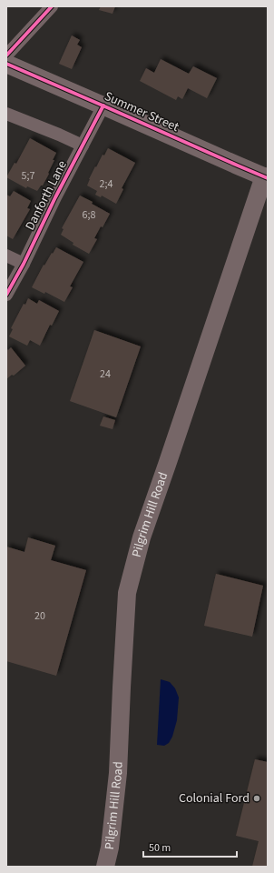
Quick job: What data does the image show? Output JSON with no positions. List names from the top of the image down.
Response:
{
  "streets": {
    "main road": ["Summer Street", "Pilgrim Hill Road"],
    "street": ["Danforth Lane"]
  },
  "crossings": [
    ["Summer Street", "Danforth Lane"],
    ["Summer Street", "Pilgrim Hill Road"]
  ],
  "places": ["Colonial Ford"],
  "house_numbers": [
    "5;7",
    "2;4",
    "6;8",
    "24",
    "20"
  ],
  "scale_bar": "50 m"
}
